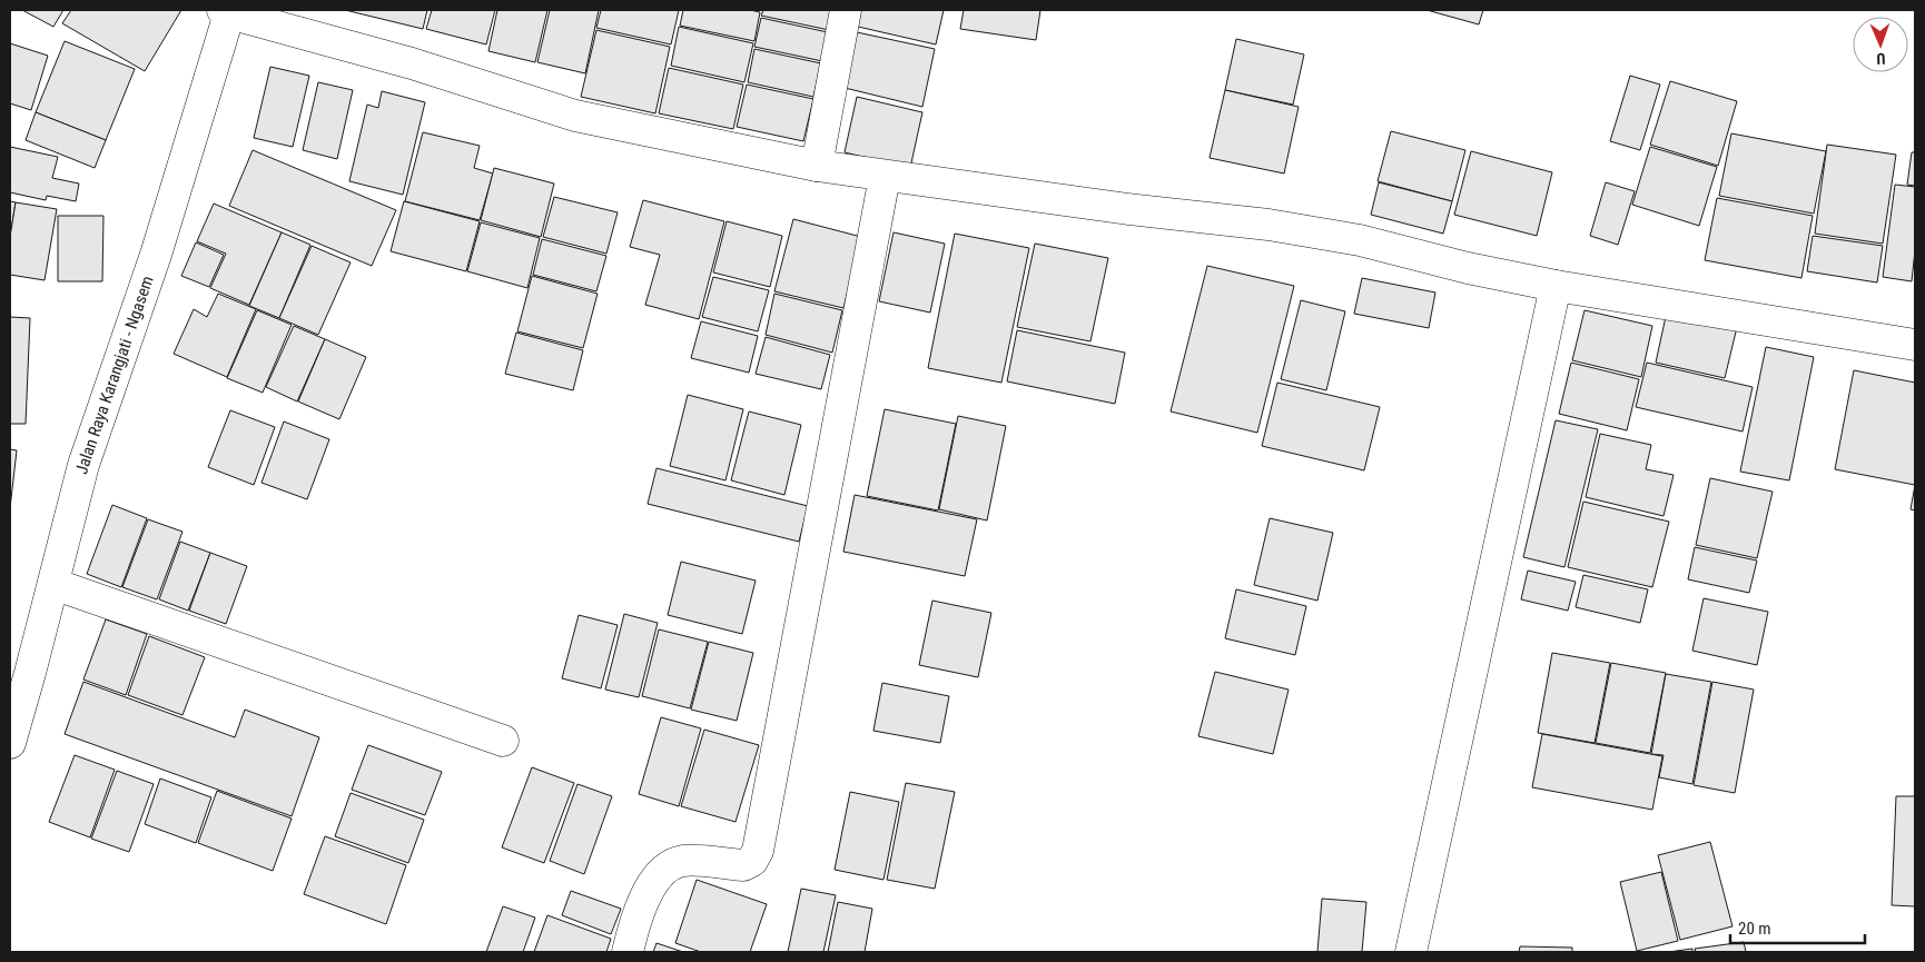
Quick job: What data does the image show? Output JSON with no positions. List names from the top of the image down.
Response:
{
  "streets": {
    "street": ["Jalan Raya Karangjati - Ngasem"]
  },
  "scale_bar": "20 m",
  "north": "bottom"
}
